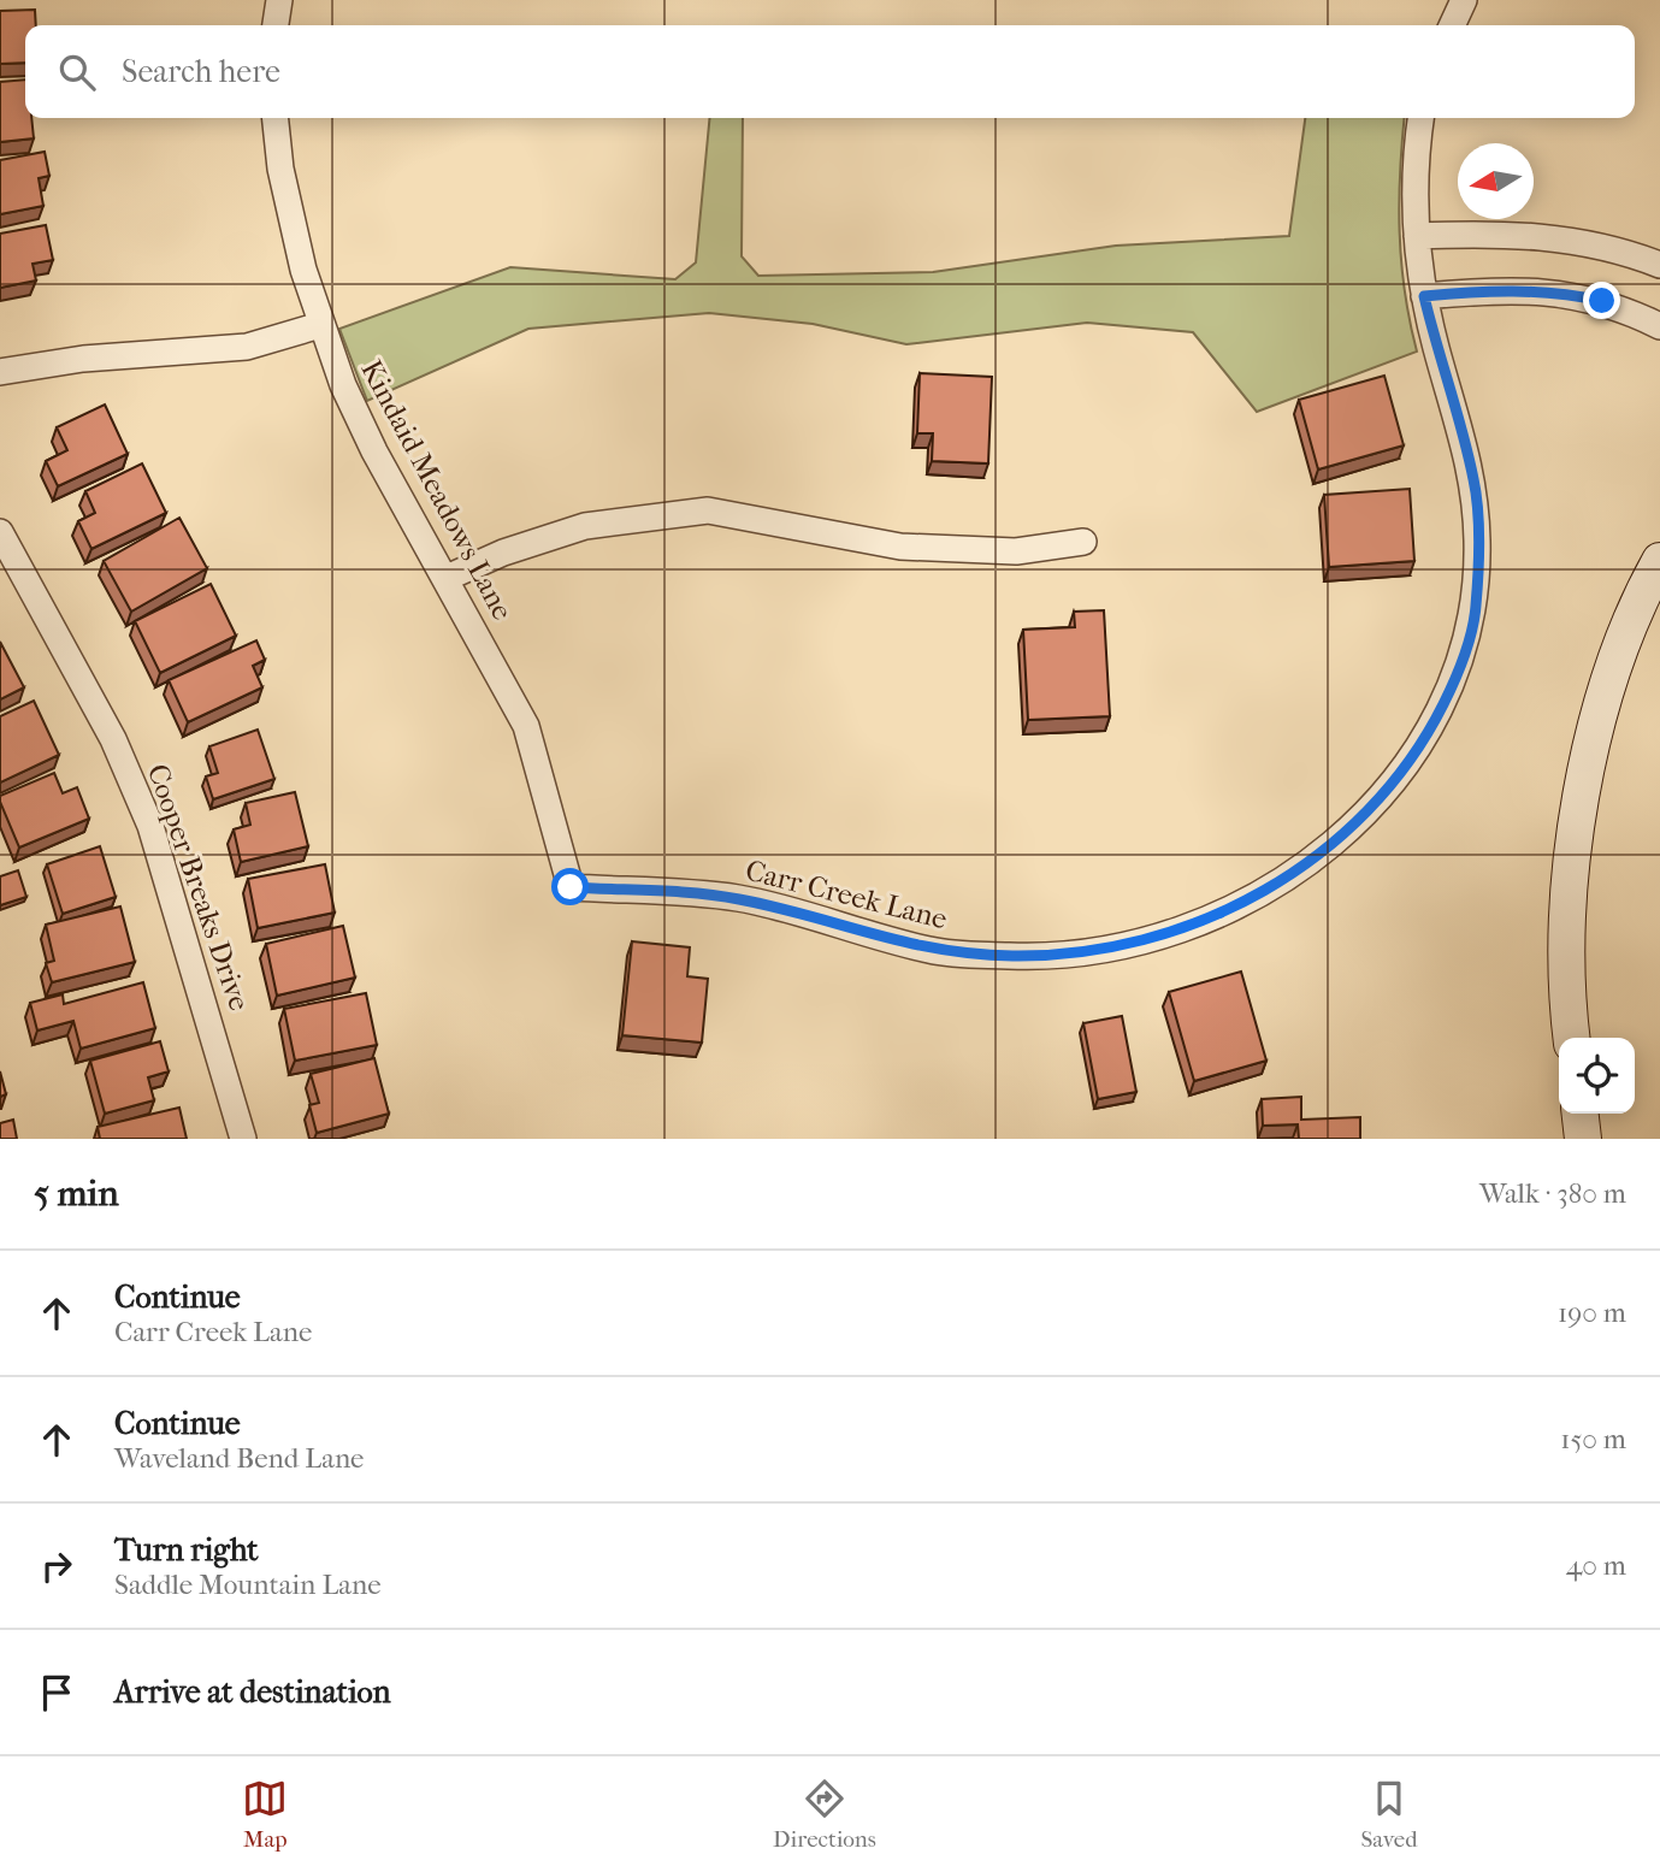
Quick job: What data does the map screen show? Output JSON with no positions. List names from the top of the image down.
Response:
{
  "streets": {
    "street": ["Kindaid Meadows Lane", "Cooper Breaks Drive", "Carr Creek Lane"]
  },
  "crossings": [
    ["Kindaid Meadows Lane", "Carr Creek Lane"]
  ],
  "north": "left",
  "page": {
    "search": "Search here",
    "heading": ["5 min", "Walk · 380 m"],
    "list": [
      ["Continue", "Carr Creek Lane", "190 m"],
      ["Continue", "Waveland Bend Lane", "150 m"],
      ["Turn right", "Saddle Mountain Lane", "40 m"],
      "Arrive at destination"
    ],
    "nav": ["Map", "Directions", "Saved"]
  }
}
